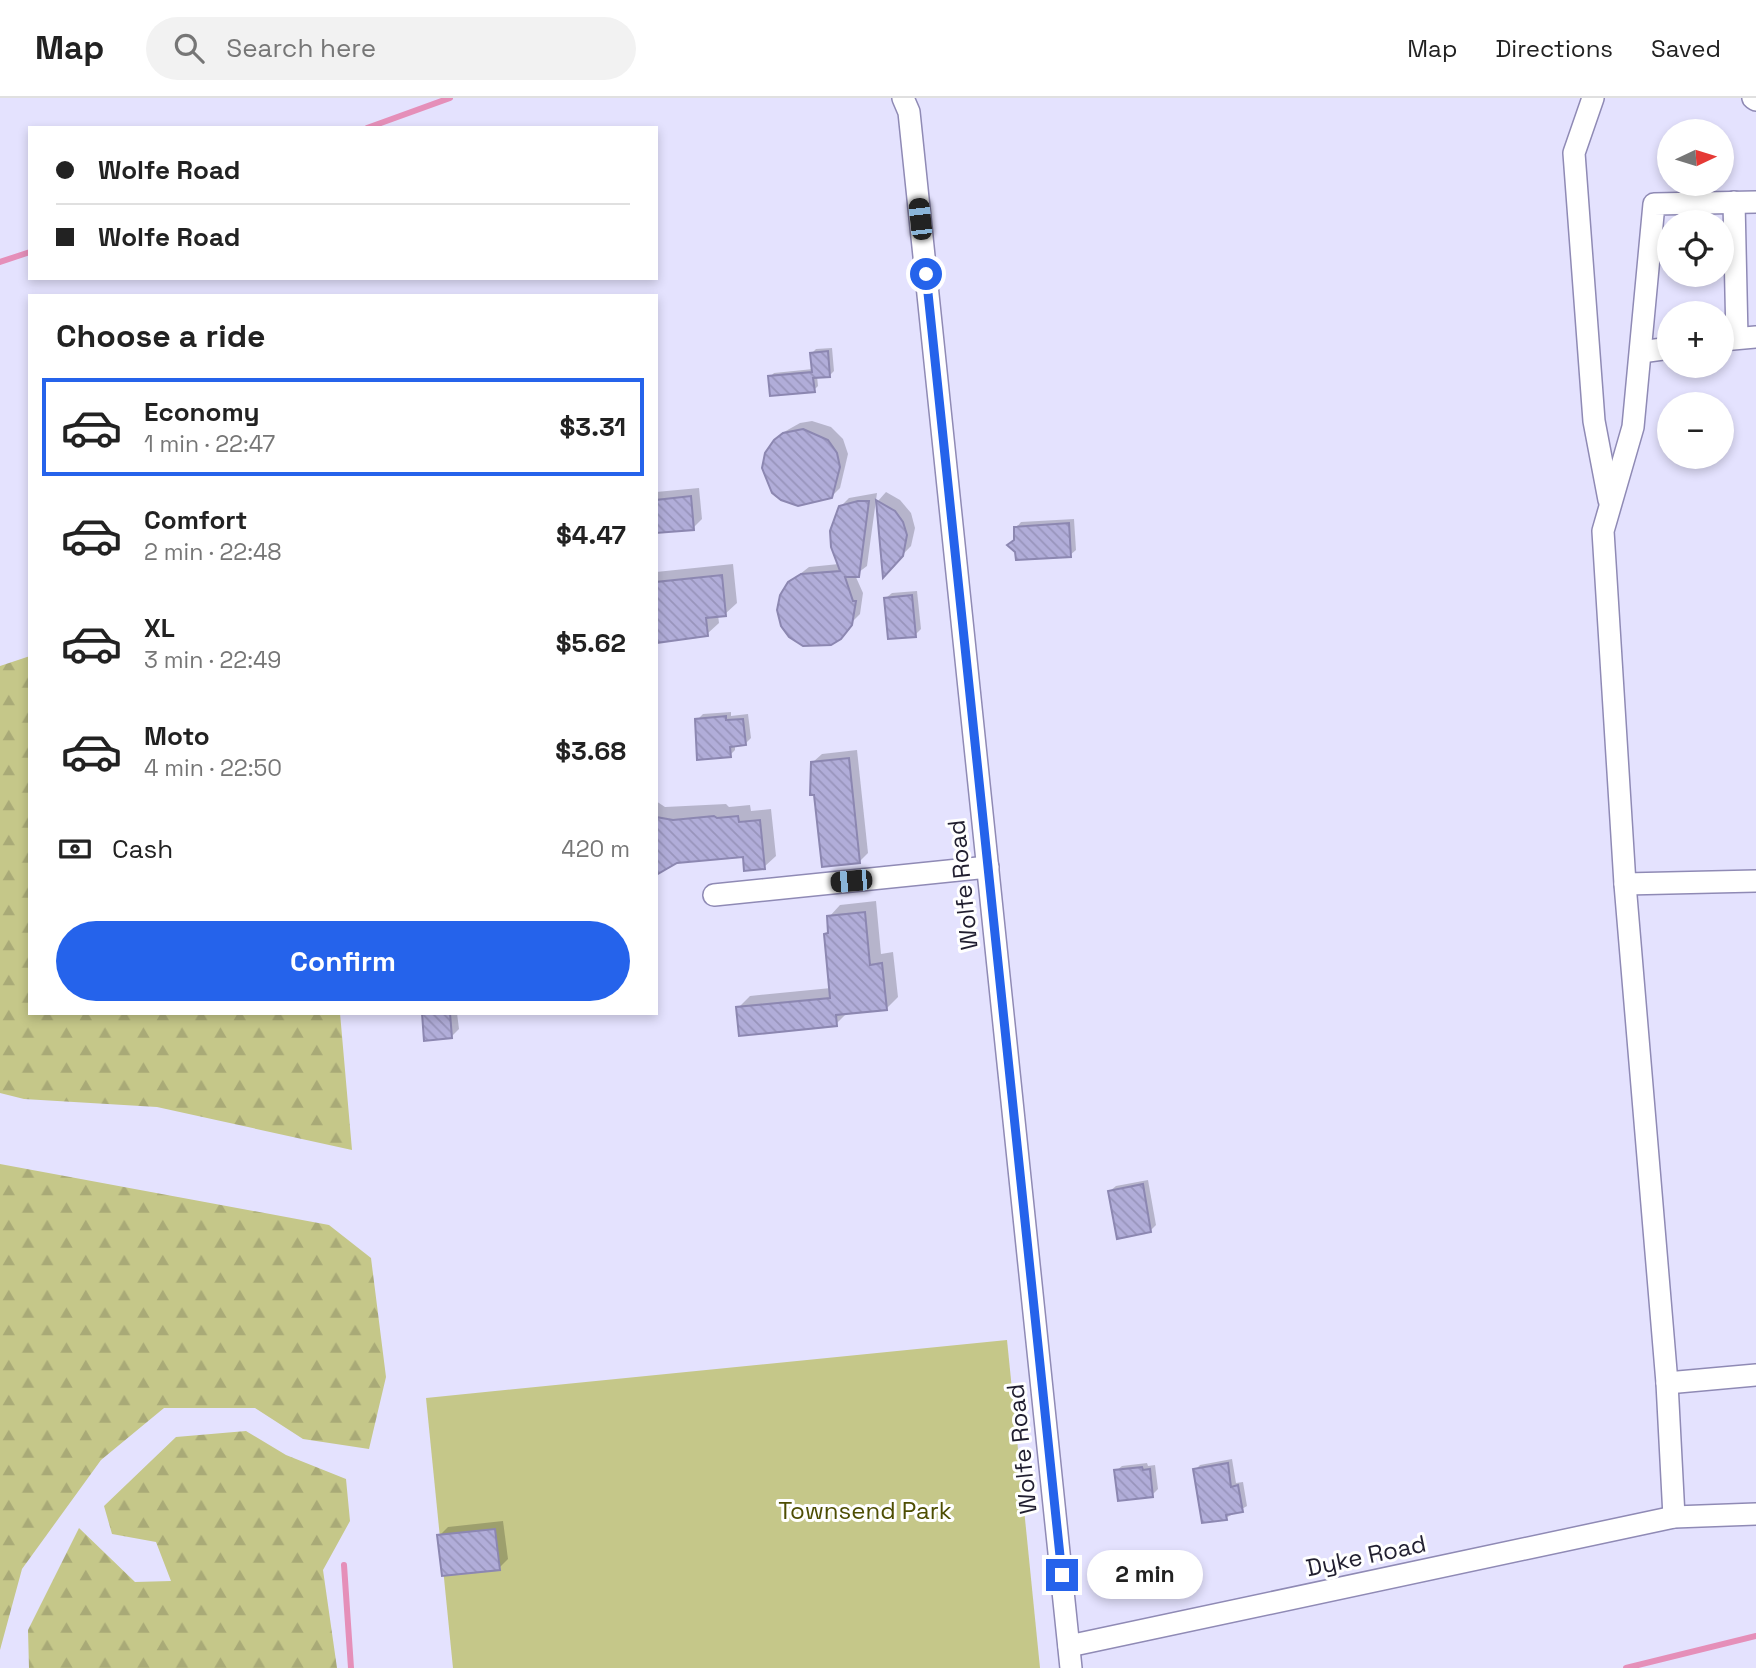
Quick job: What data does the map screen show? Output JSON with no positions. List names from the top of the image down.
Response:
{
  "streets": {
    "street": ["Wolfe Road", "Dyke Road"]
  },
  "crossings": [
    ["Wolfe Road", "Dyke Road"]
  ],
  "parks": ["Townsend Park"],
  "north": "right",
  "page": {
    "header": "Map",
    "search": "Search here",
    "nav": ["Map", "Directions", "Saved"],
    "map_buttons": ["+", "−"],
    "banner": ["Wolfe Road", "Wolfe Road"],
    "heading": "Choose a ride",
    "list": [
      {
        "name": "Economy",
        "note": "1 min · 22:47",
        "value": "$3.31"
      },
      {
        "name": "Comfort",
        "note": "2 min · 22:48",
        "value": "$4.47"
      },
      {
        "name": "XL",
        "note": "3 min · 22:49",
        "value": "$5.62"
      },
      {
        "name": "Moto",
        "note": "4 min · 22:50",
        "value": "$3.68"
      }
    ],
    "pay": ["Cash", "420 m"],
    "buttons": "Confirm",
    "bubble": "2 min"
  }
}
